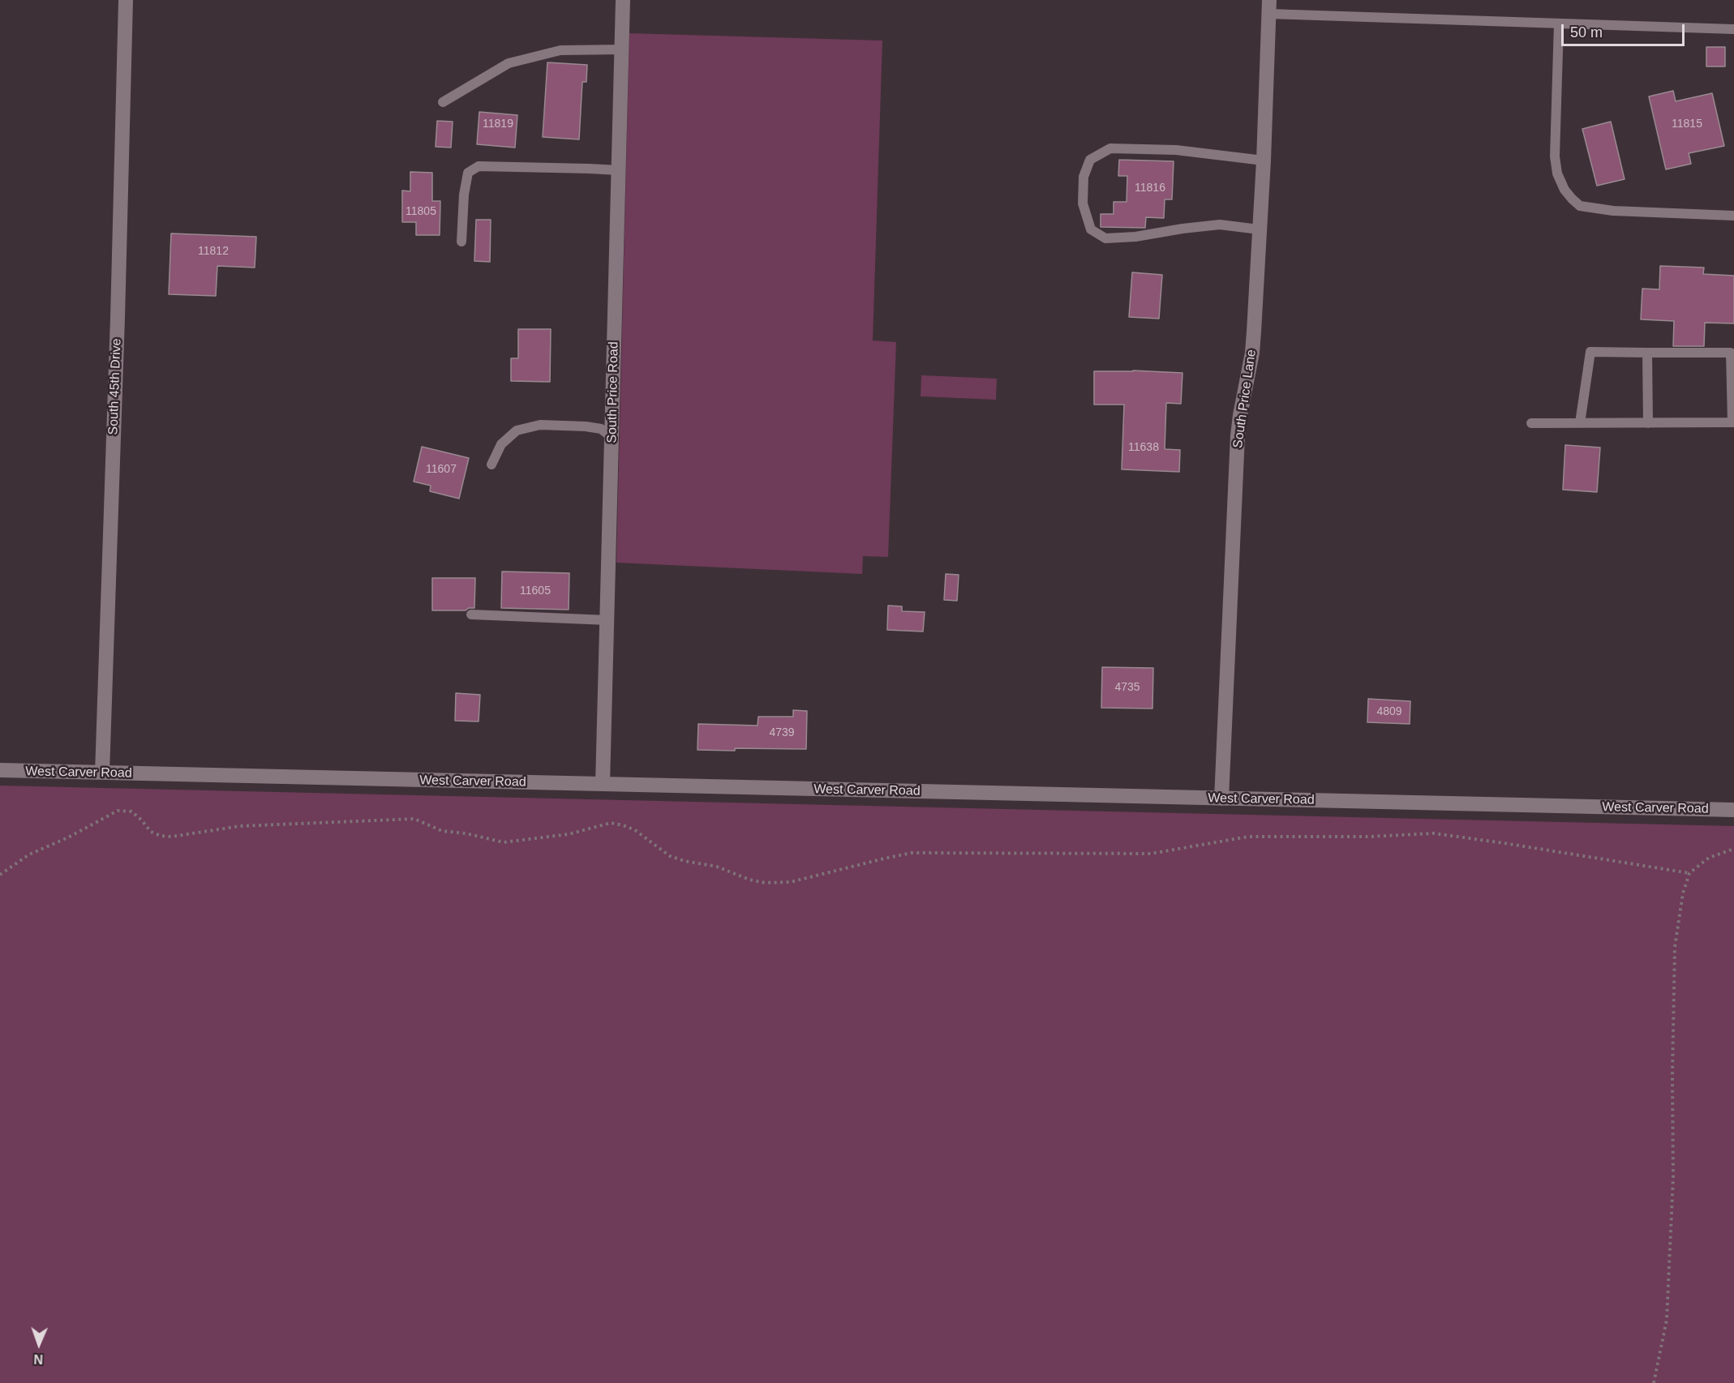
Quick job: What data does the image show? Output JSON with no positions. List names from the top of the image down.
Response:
{
  "streets": {
    "street": [
      "South 45th Drive",
      "South Price Road",
      "South Price Lane",
      "West Carver Road"
    ]
  },
  "crossings": [
    ["South 45th Drive", "West Carver Road"],
    ["South Price Road", "West Carver Road"],
    ["South Price Lane", "West Carver Road"]
  ],
  "house_numbers": [
    "11819",
    "11815",
    "11816",
    "11805",
    "11812",
    "11638",
    "11607",
    "11605",
    "4735",
    "4809",
    "4739"
  ],
  "scale_bar": "50 m",
  "north": "bottom"
}
